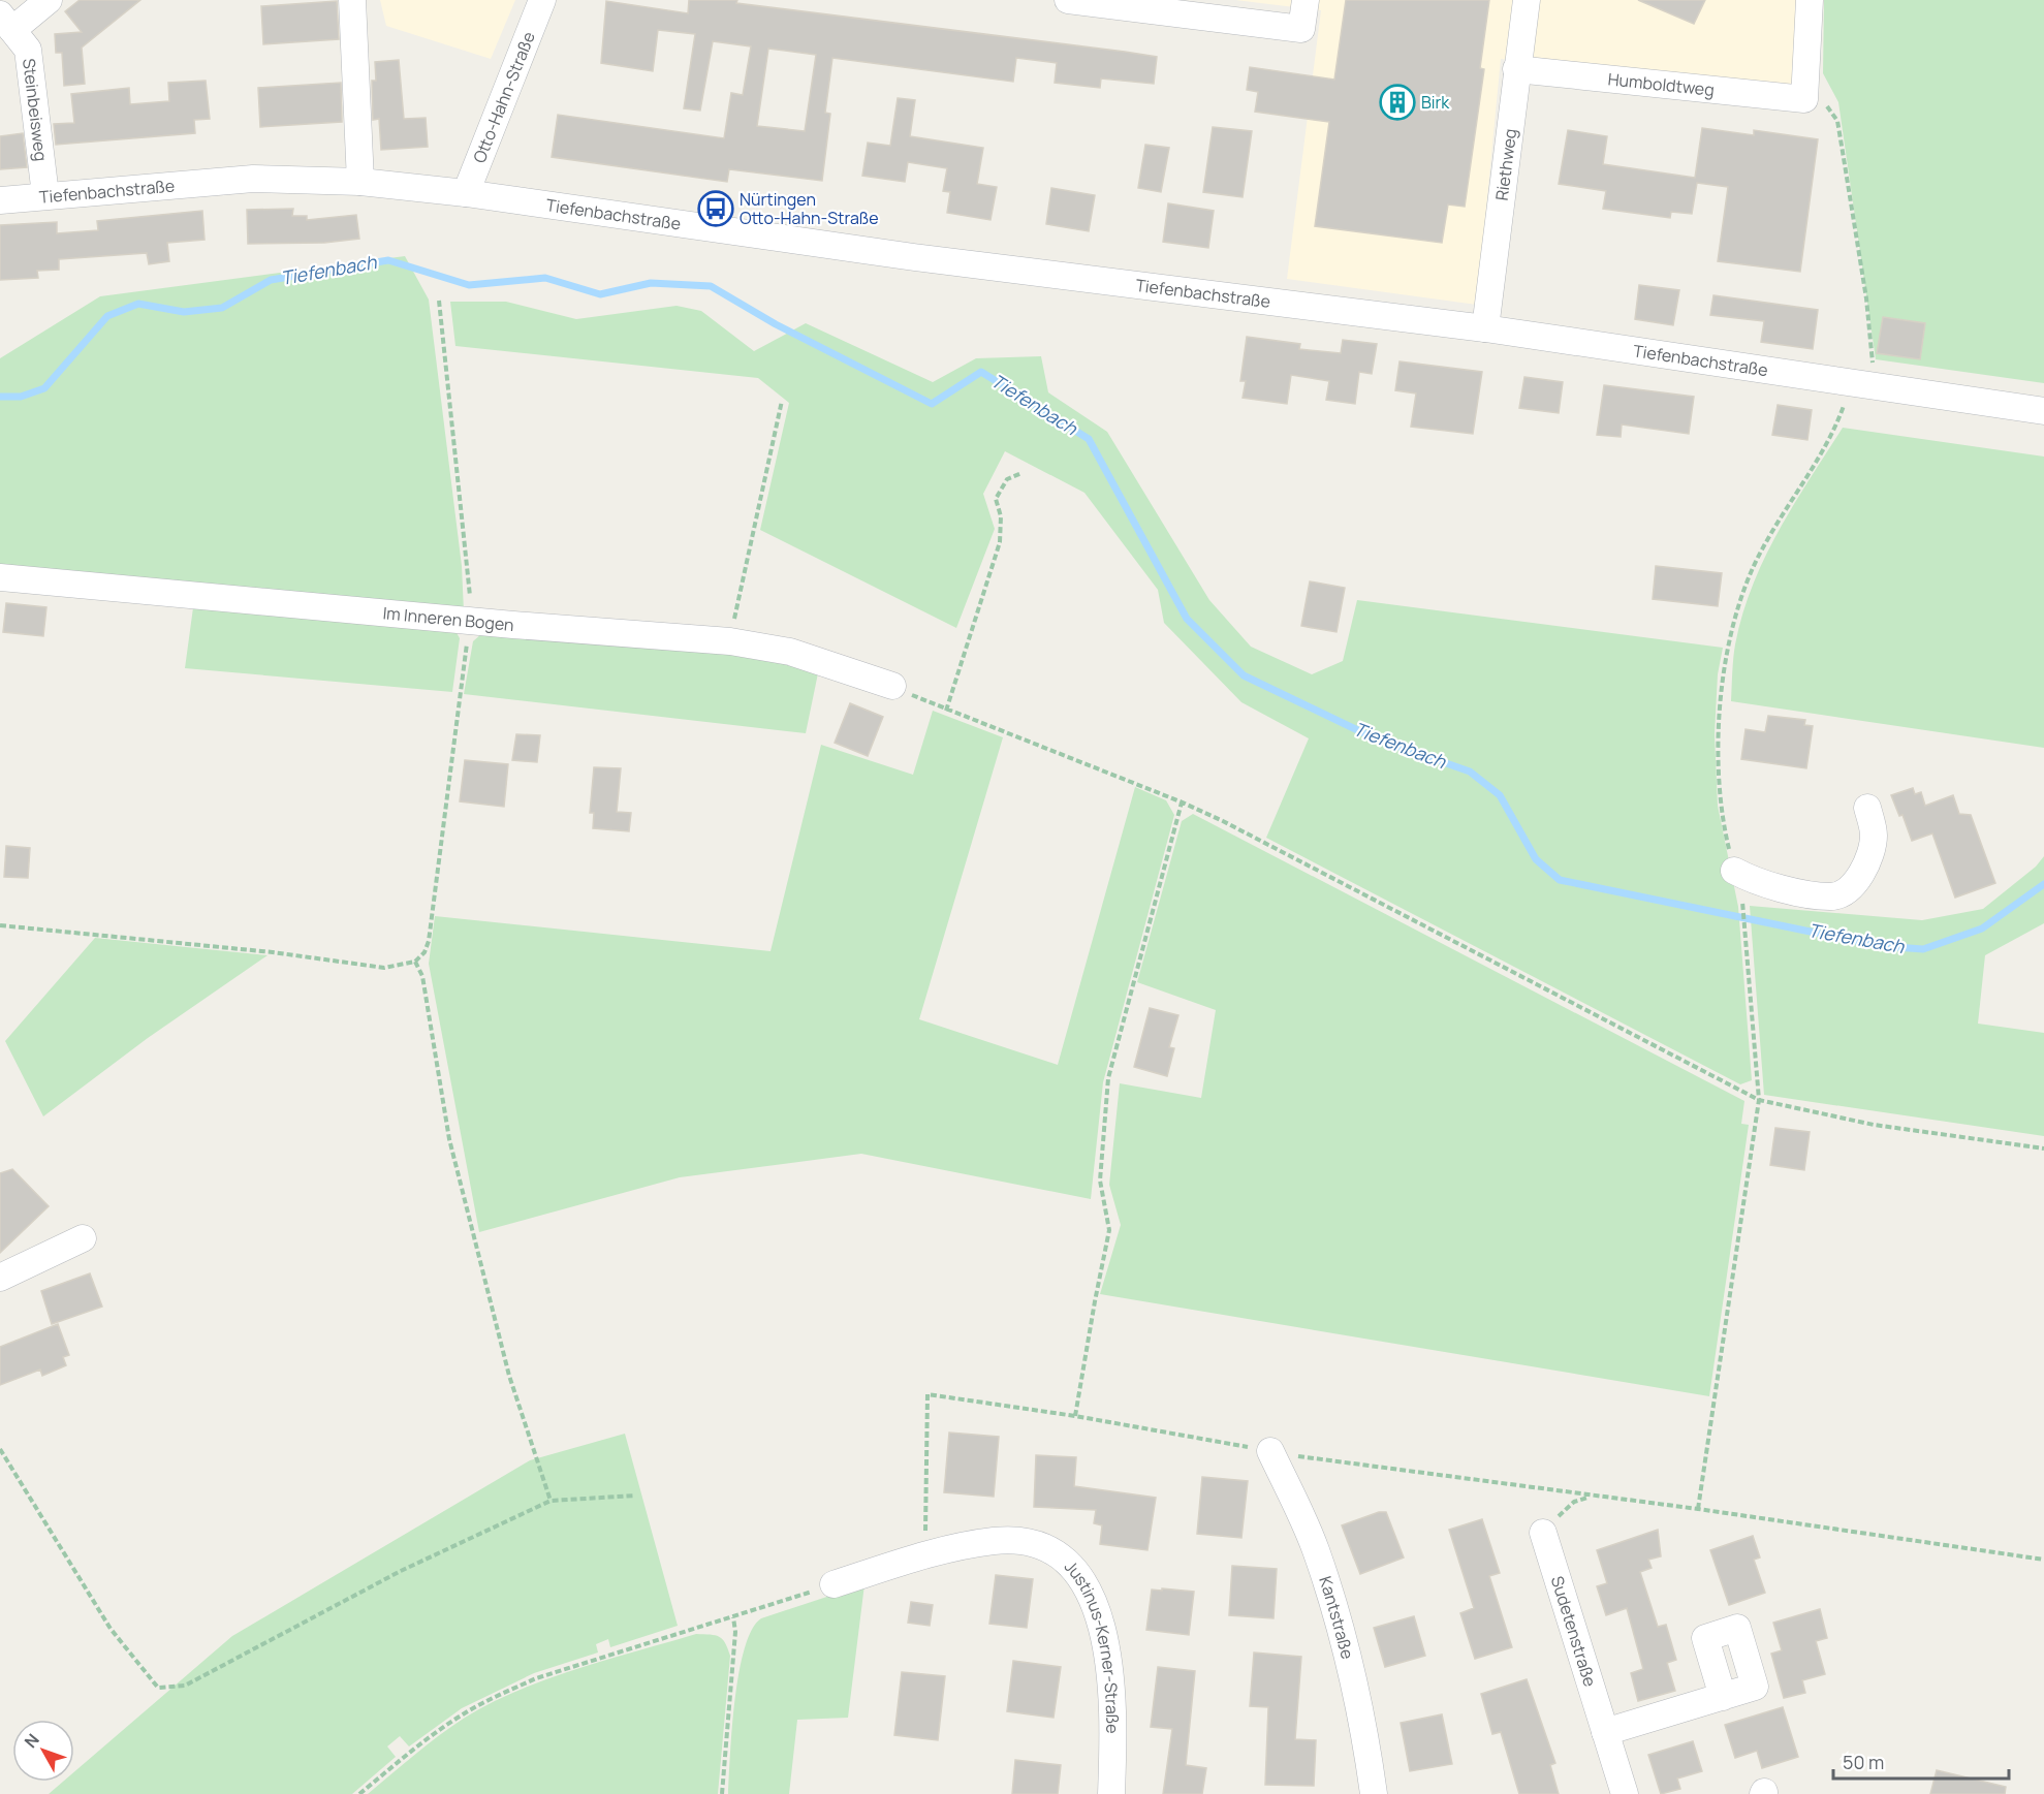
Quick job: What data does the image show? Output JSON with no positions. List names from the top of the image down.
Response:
{
  "streets": {
    "street": [
      "Humboldtweg",
      "Otto-Hahn-Straße",
      "Steinbeisweg",
      "Riethweg",
      "Tiefenbachstraße",
      "Im Inneren Bogen",
      "Kantstraße",
      "Sudetenstraße",
      "Justinus-Kerner-Straße"
    ]
  },
  "crossings": [
    ["Humboldtweg", "Riethweg"],
    ["Otto-Hahn-Straße", "Tiefenbachstraße"],
    ["Steinbeisweg", "Tiefenbachstraße"],
    ["Riethweg", "Tiefenbachstraße"]
  ],
  "water": ["Tiefenbach"],
  "places": {
    "building": ["Birk"],
    "bus stop": ["Nürtingen Otto-Hahn-Straße"]
  },
  "scale_bar": "50 m",
  "north": "top left"
}
